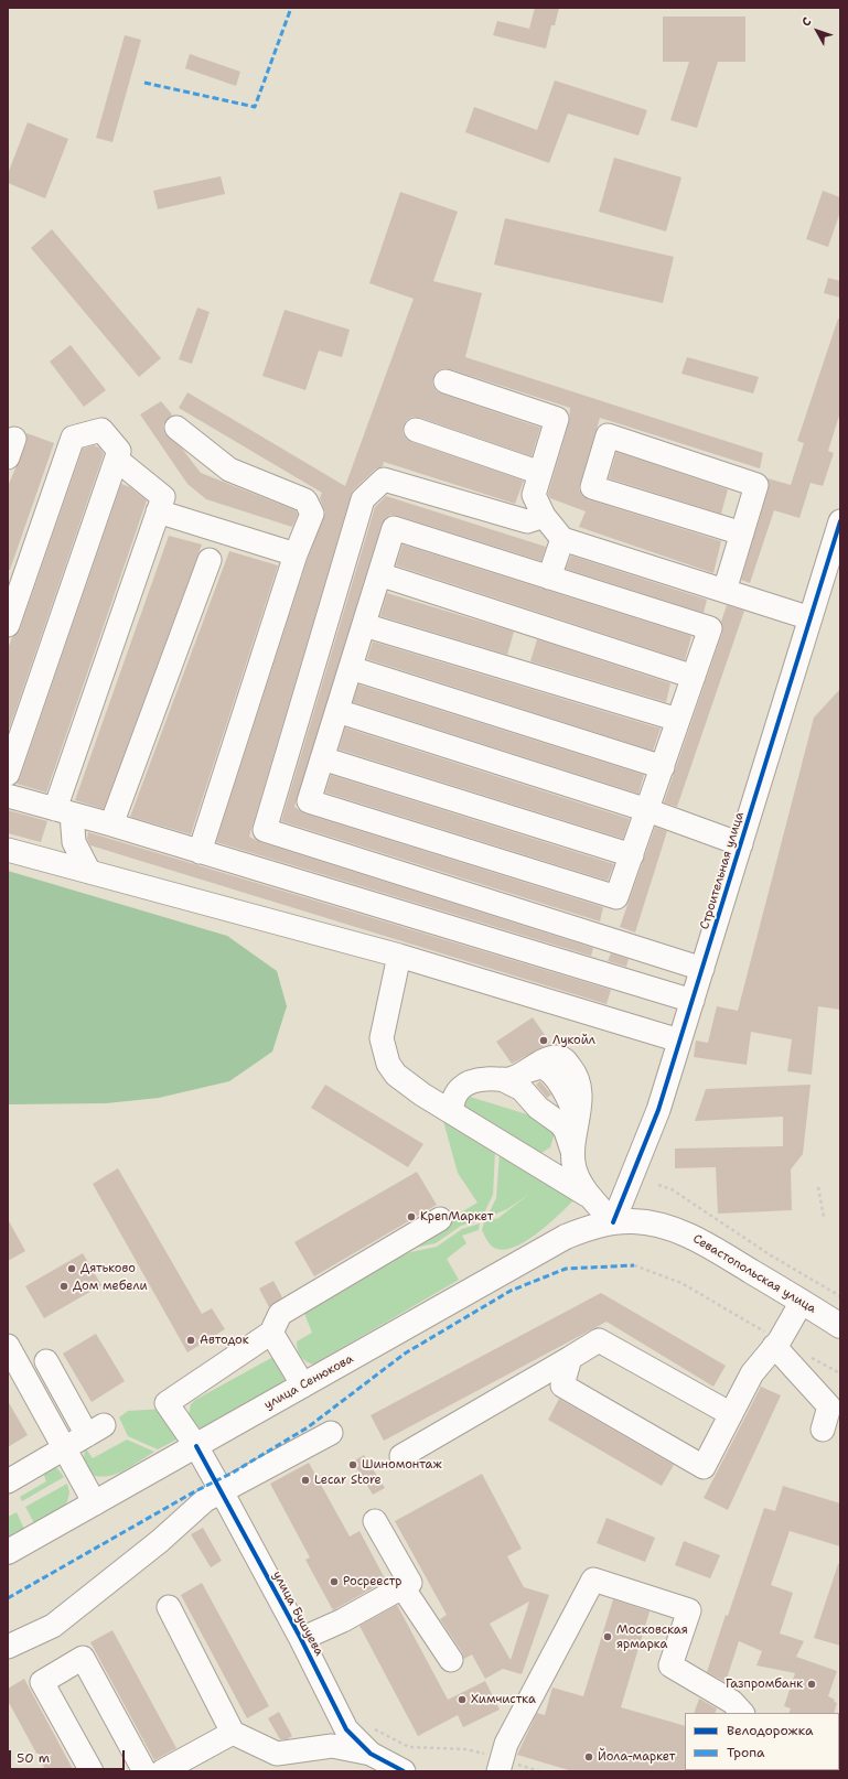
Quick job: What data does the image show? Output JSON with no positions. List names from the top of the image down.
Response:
{
  "streets": {
    "main road": ["Севастопольская улица", "улица Сенюкова"],
    "street": ["Строительная улица", "улица Бушуева"]
  },
  "crossings": [
    ["Строительная улица", "Севастопольская улица"],
    ["Строительная улица", "улица Сенюкова"],
    ["Севастопольская улица", "улица Сенюкова"],
    ["улица Сенюкова", "улица Бушуева"]
  ],
  "places": [
    "Лукойл",
    "КрепМаркет",
    "Дятьково",
    "Дом мебели",
    "Автодок",
    "Шиномонтаж",
    "Lecar Store",
    "Росреестр",
    "Московская ярмарка",
    "Газпромбанк",
    "Химчистка",
    "Йола-маркет"
  ],
  "legend": ["Велодорожка", "Тропа"],
  "scale_bar": "50 m",
  "north": "top left"
}
